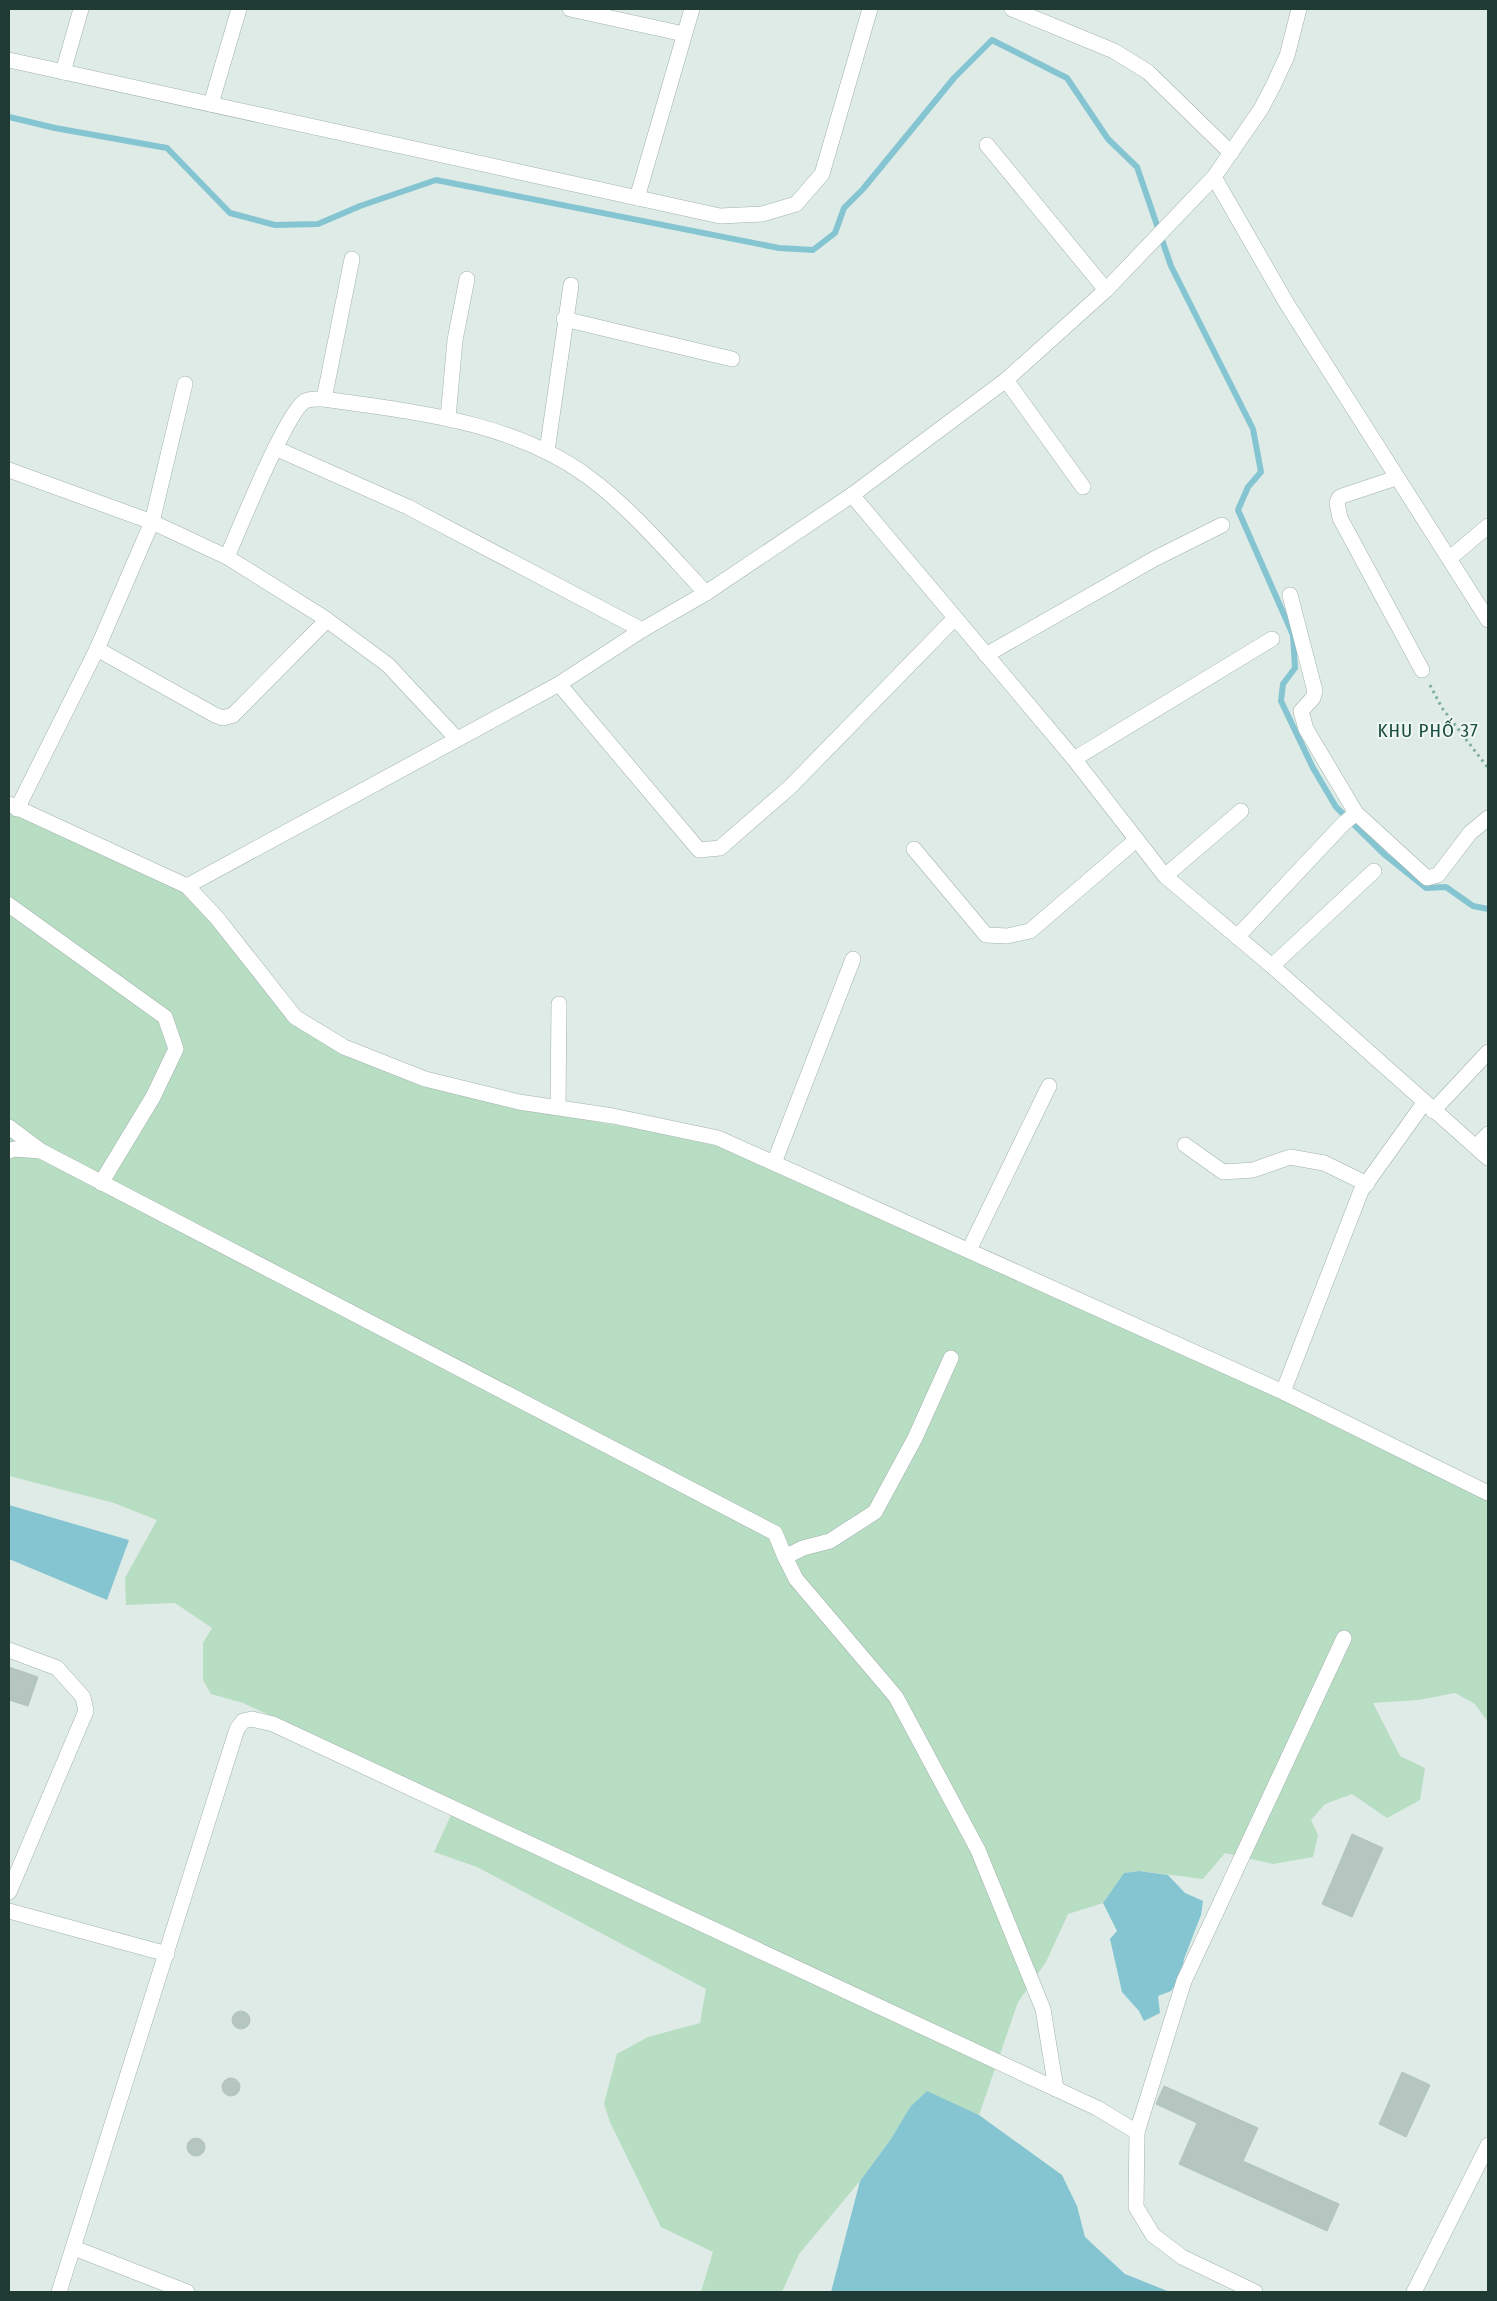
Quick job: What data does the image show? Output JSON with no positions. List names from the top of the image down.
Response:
{
  "districts": ["KHU PHỐ 37"]
}
